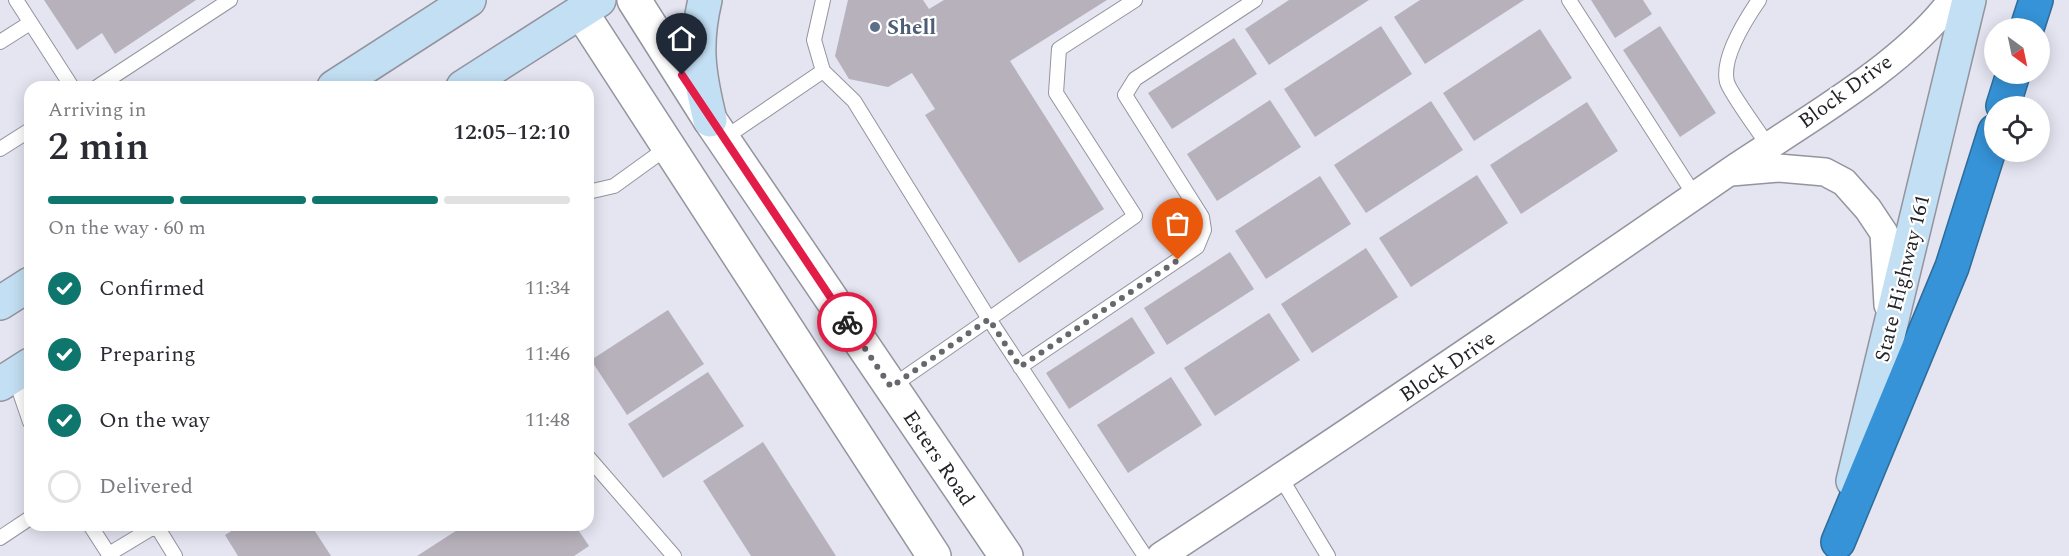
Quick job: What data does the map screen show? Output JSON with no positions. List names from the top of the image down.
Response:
{
  "streets": {
    "main road": ["State Highway 161"],
    "street": ["Block Drive", "Esters Road"]
  },
  "crossings": [
    ["Block Drive", "State Highway 161"]
  ],
  "places": ["Shell"],
  "north": "bottom right",
  "page": {
    "heading": ["2 min", "Arriving in", "12:05–12:10"],
    "bar": "On the way · 60 m",
    "list": [
      ["Confirmed", "11:34"],
      ["Preparing", "11:46"],
      ["On the way", "11:48"],
      "Delivered"
    ]
  }
}
